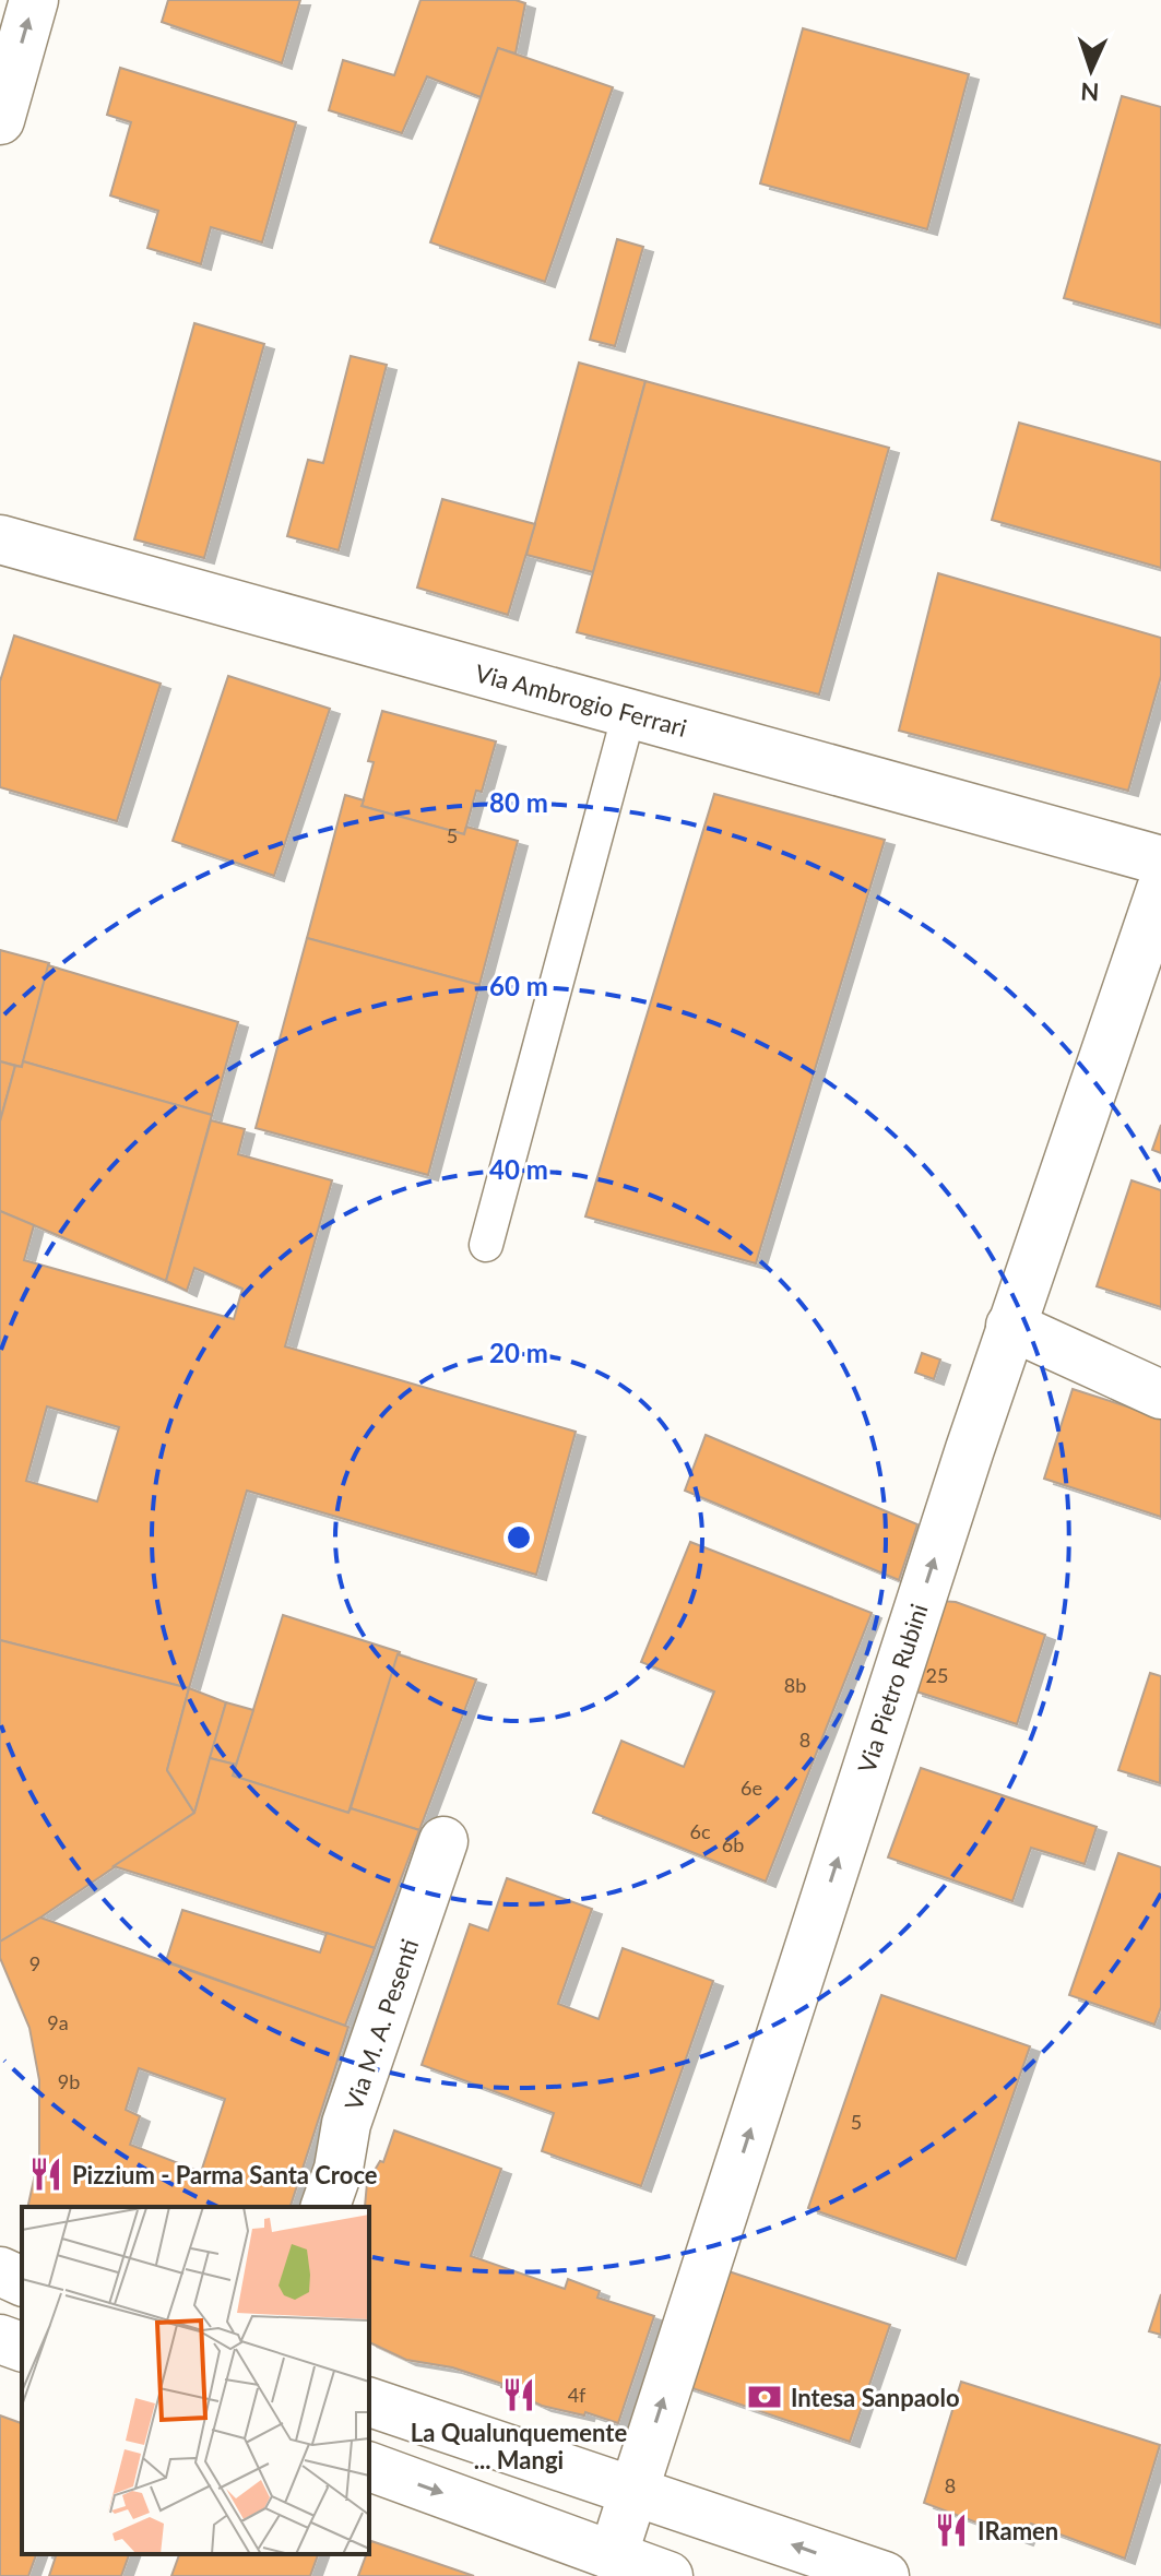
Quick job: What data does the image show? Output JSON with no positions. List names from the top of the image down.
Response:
{
  "streets": {
    "street": ["Via Ambrogio Ferrari", "Via Pietro Rubini", "Via M. A. Pesenti"]
  },
  "one_way": ["Via Pietro Rubini"],
  "places": {
    "restaurant": ["Pizzium - Parma Santa Croce", "La Qualunquemente ... Mangi", "IRamen"],
    "bank": ["Intesa Sanpaolo"]
  },
  "house_numbers": [
    "5",
    "25",
    "8b",
    "8",
    "6e",
    "6c",
    "6b",
    "9",
    "9a",
    "9b",
    "5",
    "4f",
    "8"
  ],
  "north": "bottom",
  "rings": [
    "80 m",
    "60 m",
    "40 m",
    "20 m"
  ]
}
